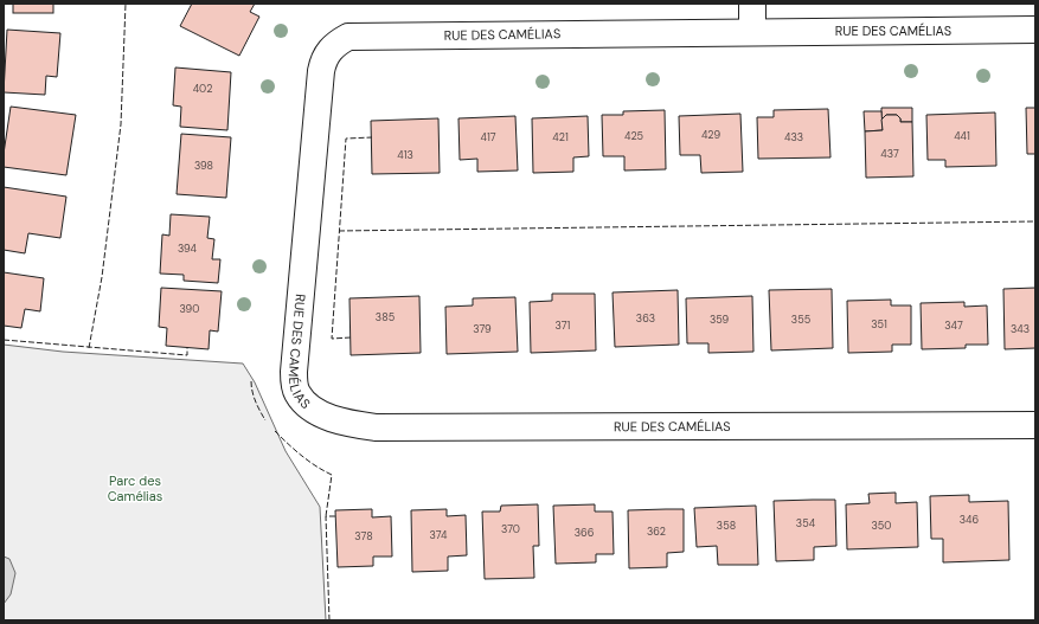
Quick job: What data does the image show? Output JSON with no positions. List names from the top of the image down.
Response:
{
  "streets": {
    "street": ["RUE DES CAMÉLIAS"]
  },
  "parks": ["Parc des Camélias"],
  "house_numbers": [
    "402",
    "429",
    "425",
    "441",
    "417",
    "421",
    "433",
    "437",
    "413",
    "398",
    "394",
    "390",
    "385",
    "363",
    "359",
    "355",
    "351",
    "371",
    "347",
    "379",
    "343",
    "346",
    "354",
    "358",
    "350",
    "370",
    "362",
    "366",
    "374",
    "378"
  ]
}
